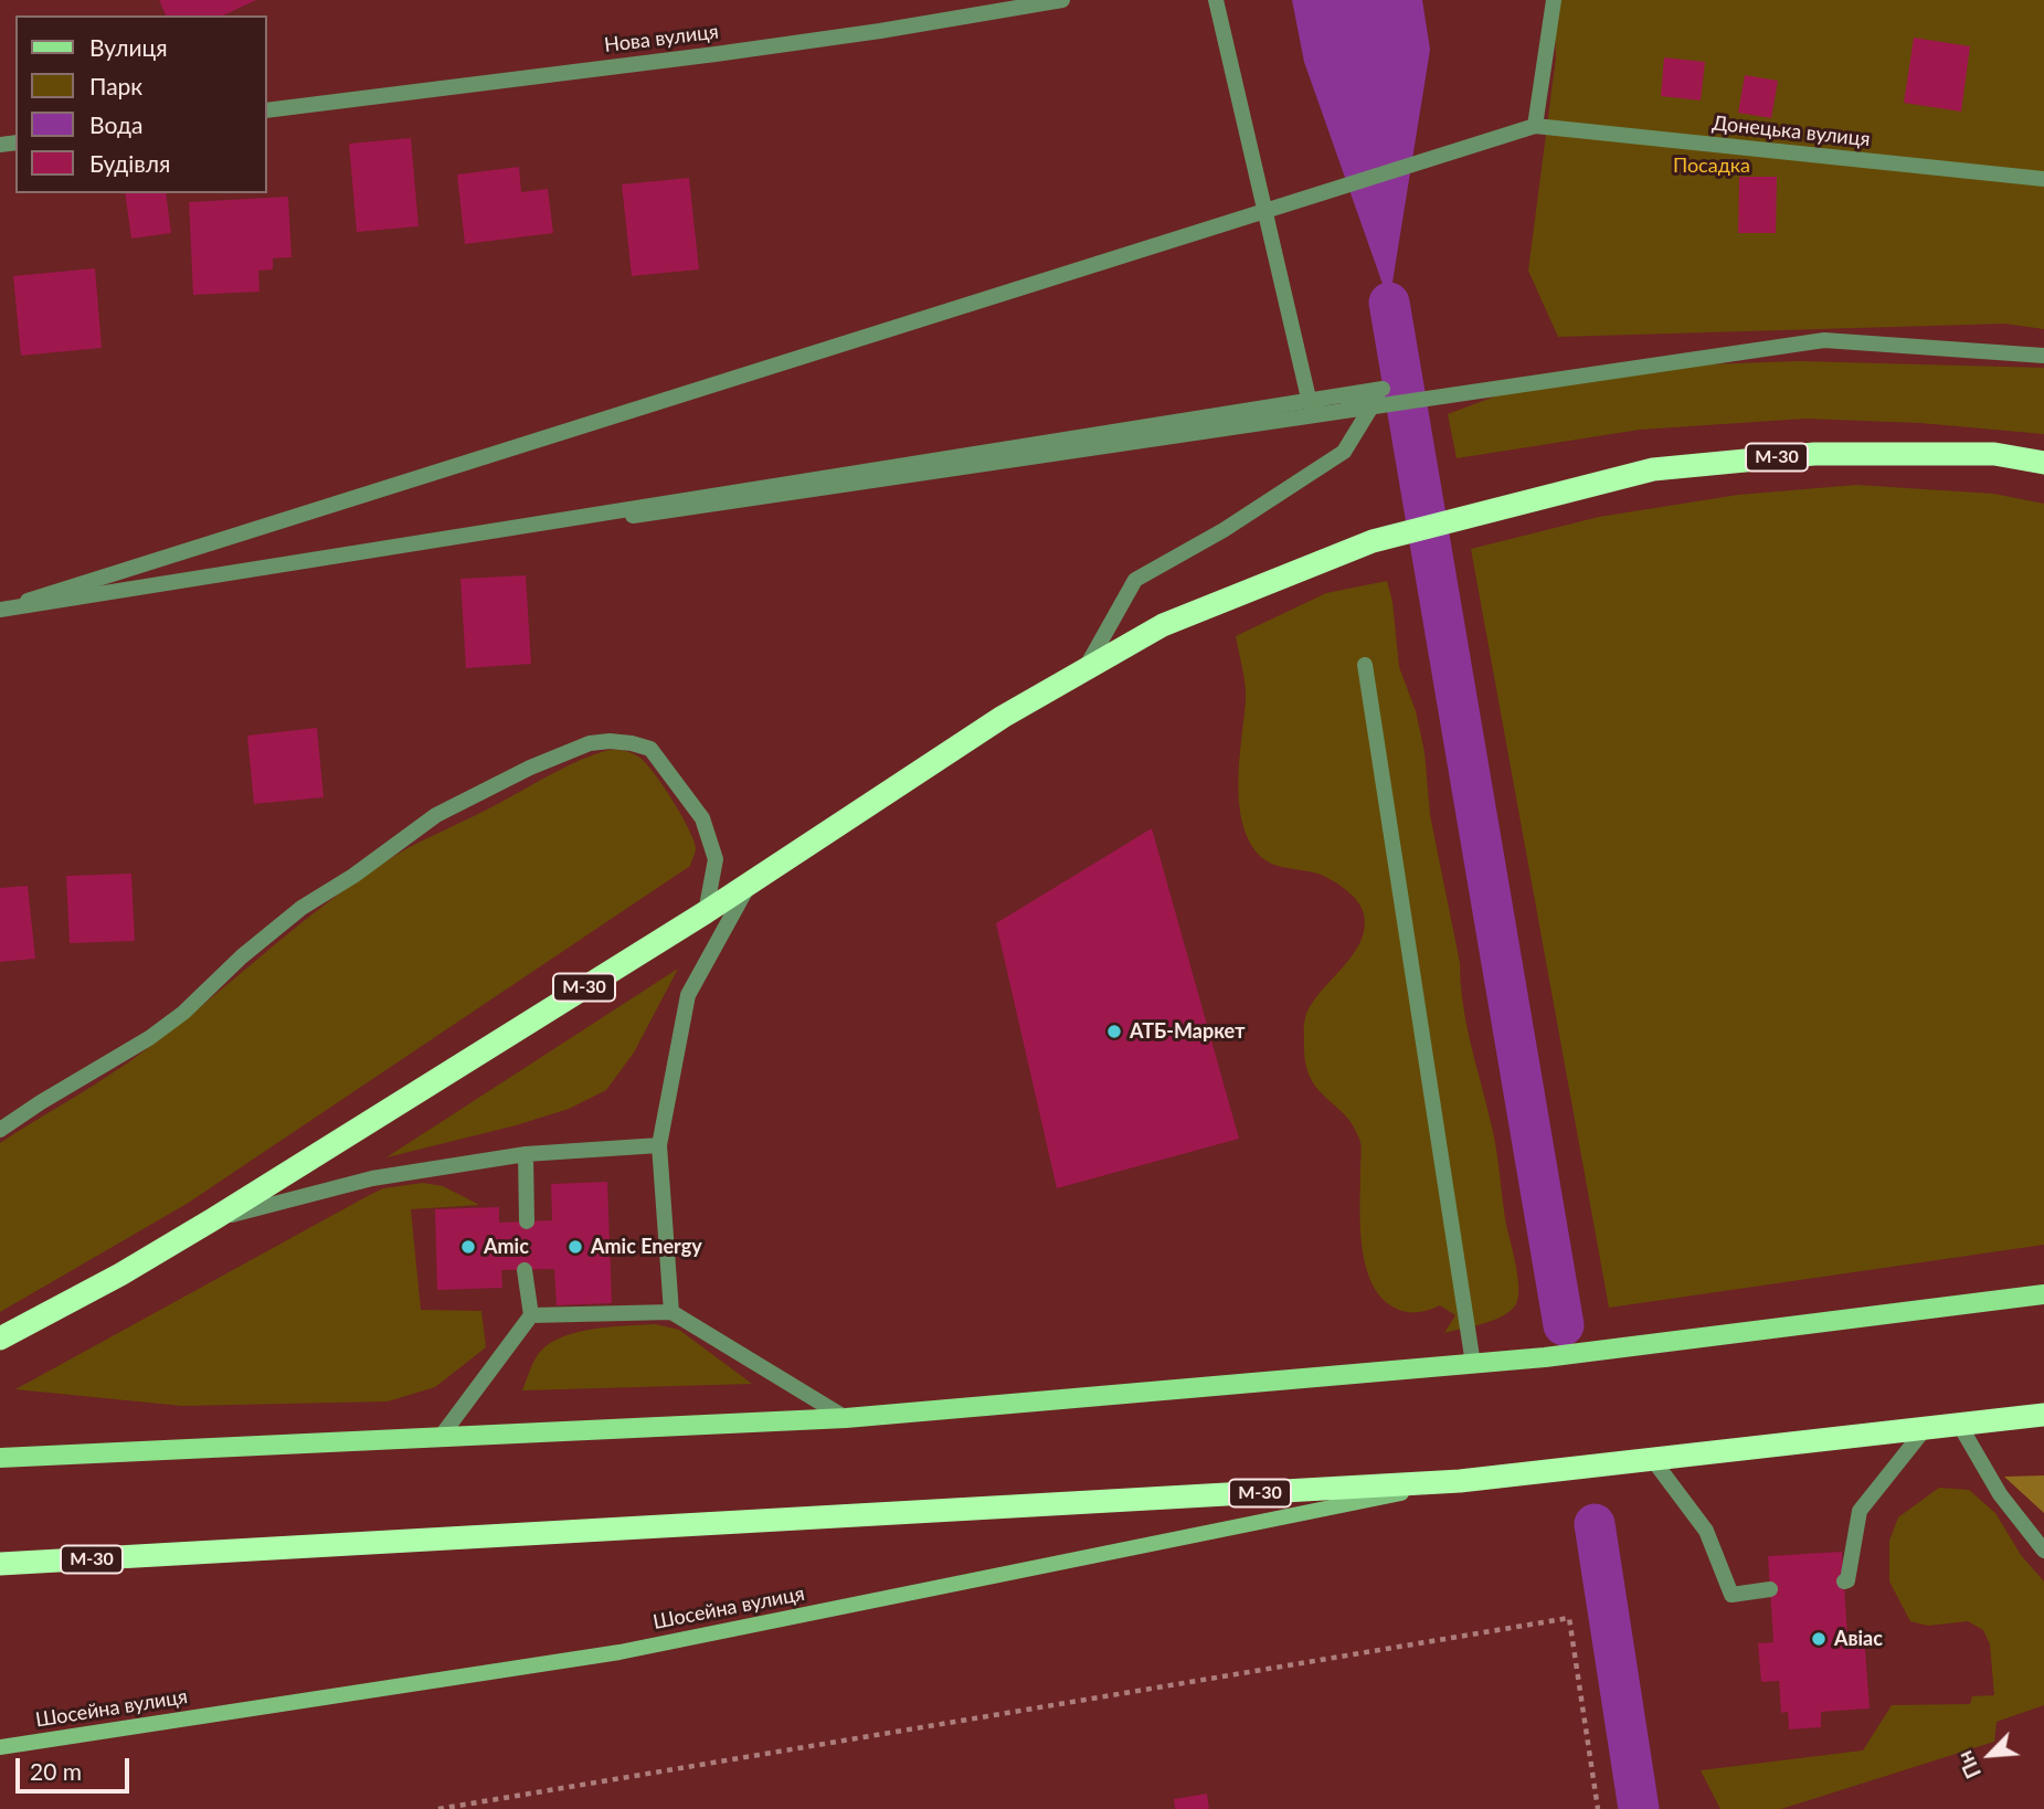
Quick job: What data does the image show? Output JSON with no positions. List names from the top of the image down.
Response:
{
  "streets": {
    "highway": ["М-30"],
    "main road": ["Шосейна вулиця"],
    "street": ["Нова вулиця", "Донецька вулиця"]
  },
  "crossings": [
    ["М-30", "Шосейна вулиця"]
  ],
  "parks": ["Посадка"],
  "places": [
    "АТБ-Маркет",
    "Amic",
    "Amic Energy",
    "Авіас"
  ],
  "legend": [
    "Вулиця",
    "Парк",
    "Вода",
    "Будівля"
  ],
  "scale_bar": "20 m",
  "north": "bottom left"
}
